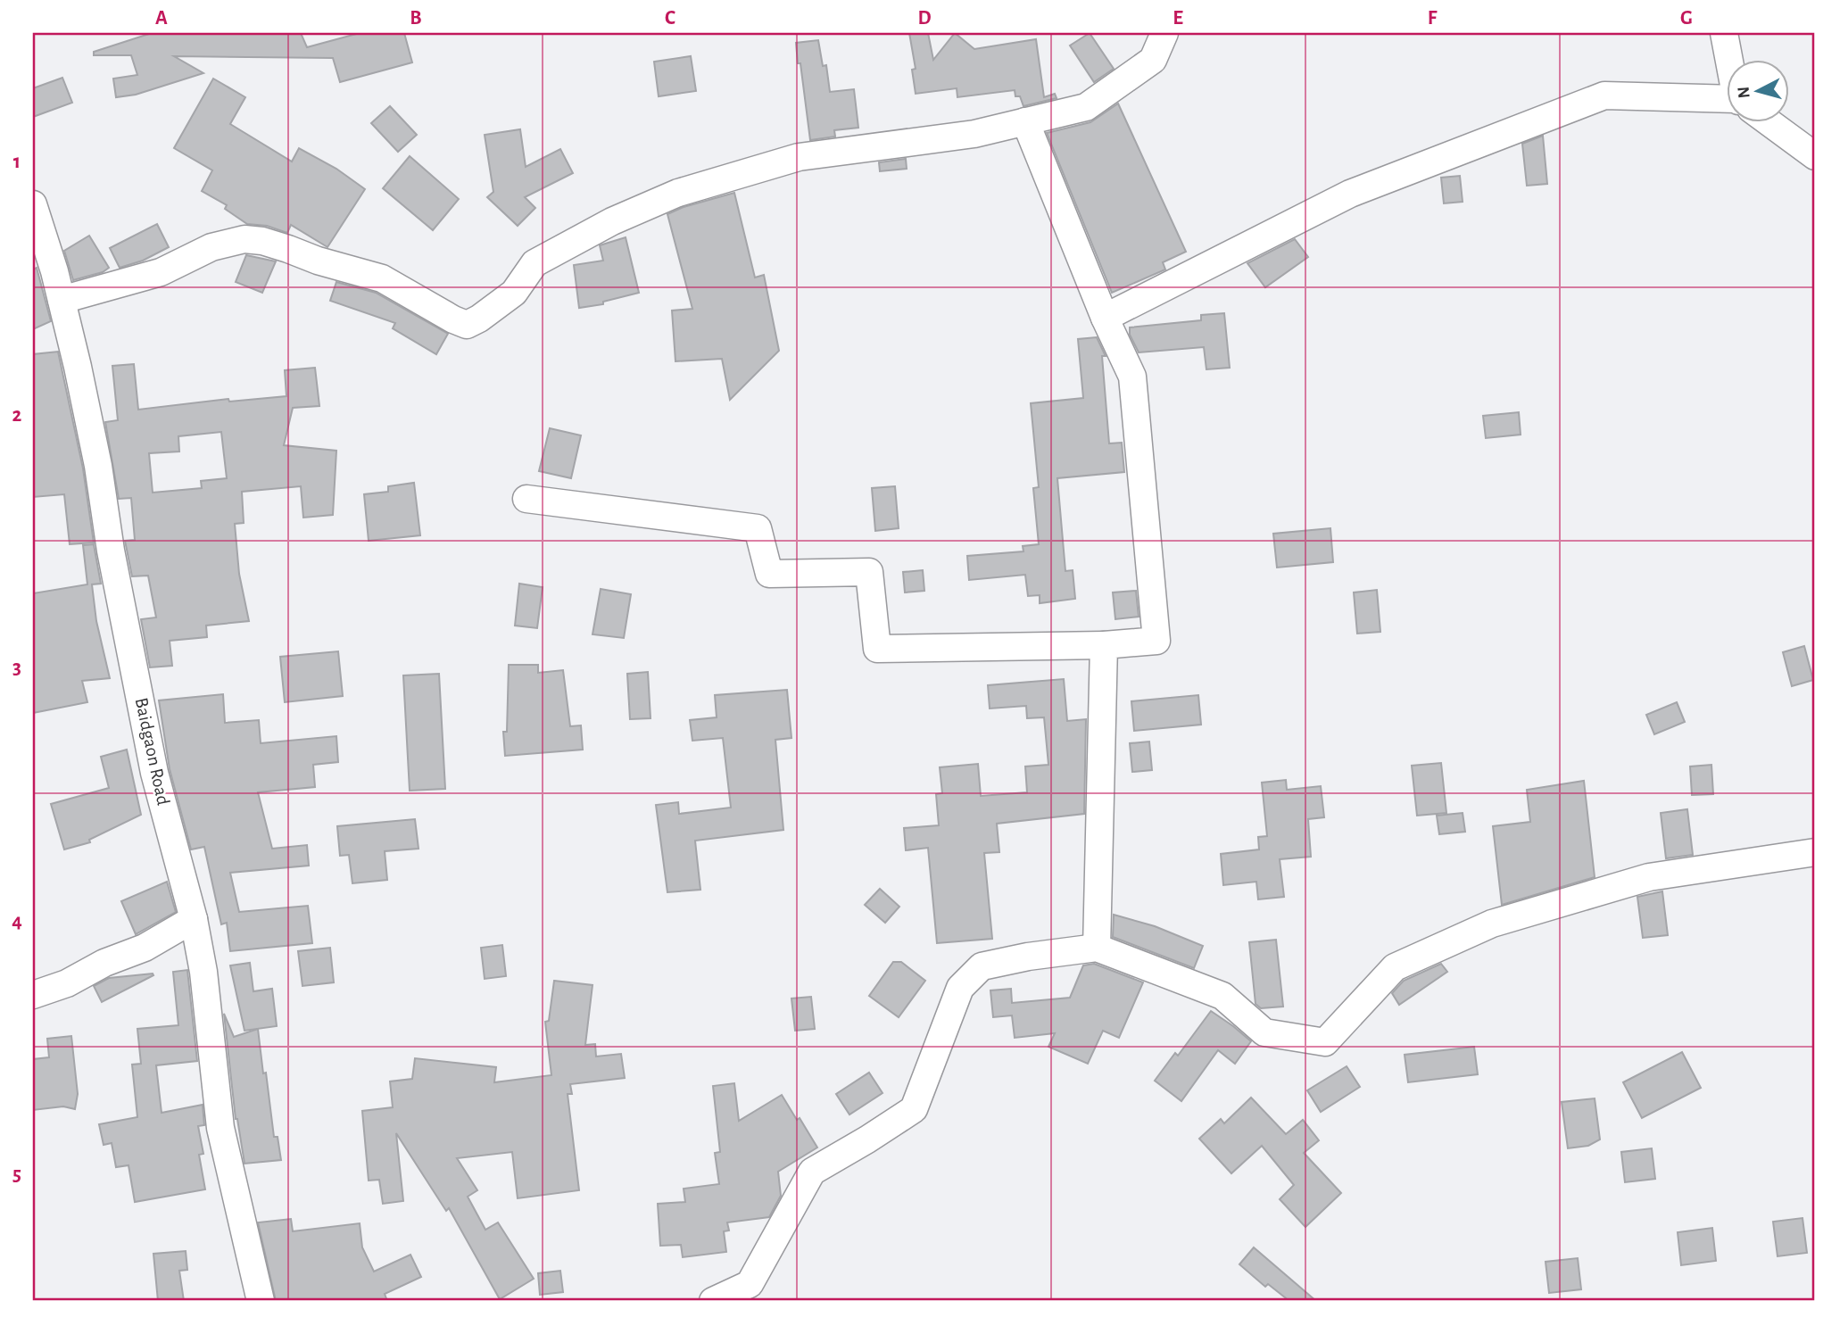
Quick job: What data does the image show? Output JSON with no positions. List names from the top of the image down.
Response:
{
  "streets": {
    "street": ["Baidgaon Road"]
  },
  "north": "left",
  "grid": {
    "columns": [
      "A",
      "B",
      "C",
      "D",
      "E",
      "F",
      "G"
    ],
    "rows": [
      "1",
      "2",
      "3",
      "4",
      "5"
    ]
  }
}
